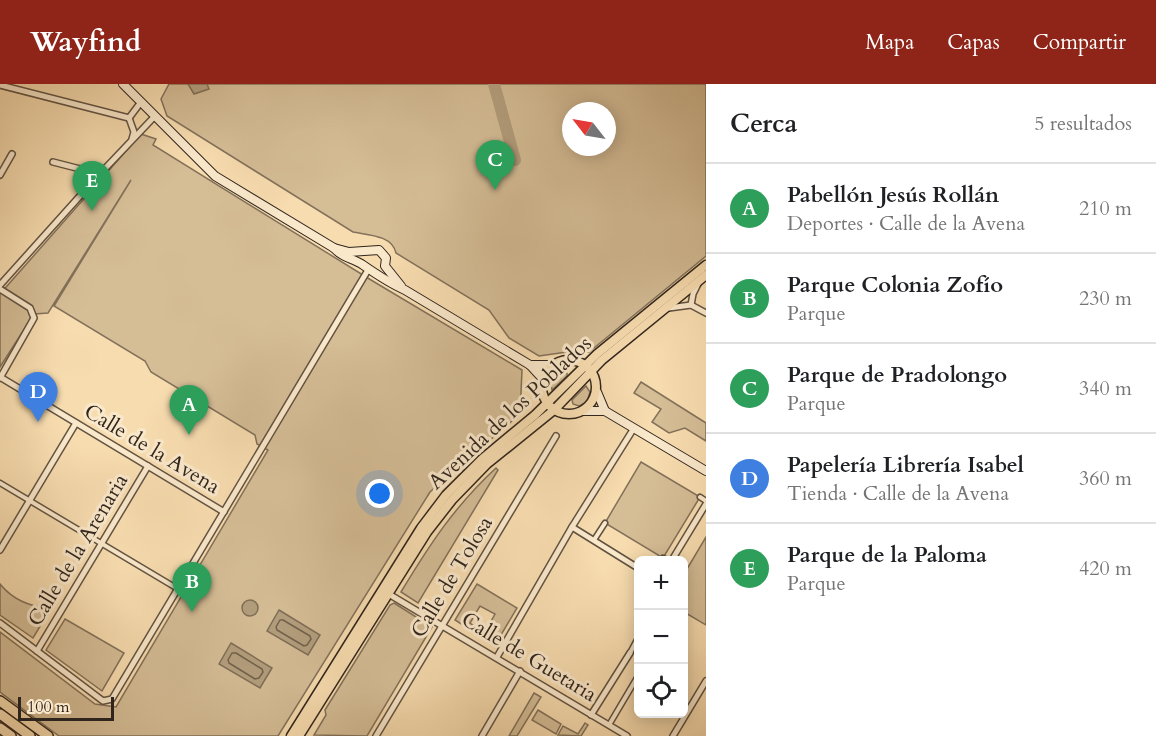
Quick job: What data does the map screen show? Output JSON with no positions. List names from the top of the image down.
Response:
{
  "streets": {
    "main road": ["Avenida de los Poblados"],
    "street": [
      "Calle de la Avena",
      "Calle de la Arenaria",
      "Calle de Tolosa",
      "Calle de Guetaria"
    ]
  },
  "crossings": [
    ["Avenida de los Poblados", "Calle de Guetaria"],
    ["Calle de la Avena", "Calle de la Arenaria"],
    ["Calle de Tolosa", "Calle de Guetaria"]
  ],
  "scale_bar": "100 m",
  "north": "top left",
  "page": {
    "header": "Wayfind",
    "nav": ["Mapa", "Capas", "Compartir"],
    "heading": ["Cerca", "5 resultados"],
    "pins": [
      "C",
      "E",
      "D",
      "A",
      "B"
    ],
    "list": [
      {
        "mark": "A",
        "name": "Pabellón Jesús Rollán",
        "note": "Deportes · Calle de la Avena",
        "value": "210 m"
      },
      {
        "mark": "B",
        "name": "Parque Colonia Zofío",
        "note": "Parque",
        "value": "230 m"
      },
      {
        "mark": "C",
        "name": "Parque de Pradolongo",
        "note": "Parque",
        "value": "340 m"
      },
      {
        "mark": "D",
        "name": "Papelería Librería Isabel",
        "note": "Tienda · Calle de la Avena",
        "value": "360 m"
      },
      {
        "mark": "E",
        "name": "Parque de la Paloma",
        "note": "Parque",
        "value": "420 m"
      }
    ],
    "map_buttons": ["+", "−"],
    "scale": "100 m"
  }
}
